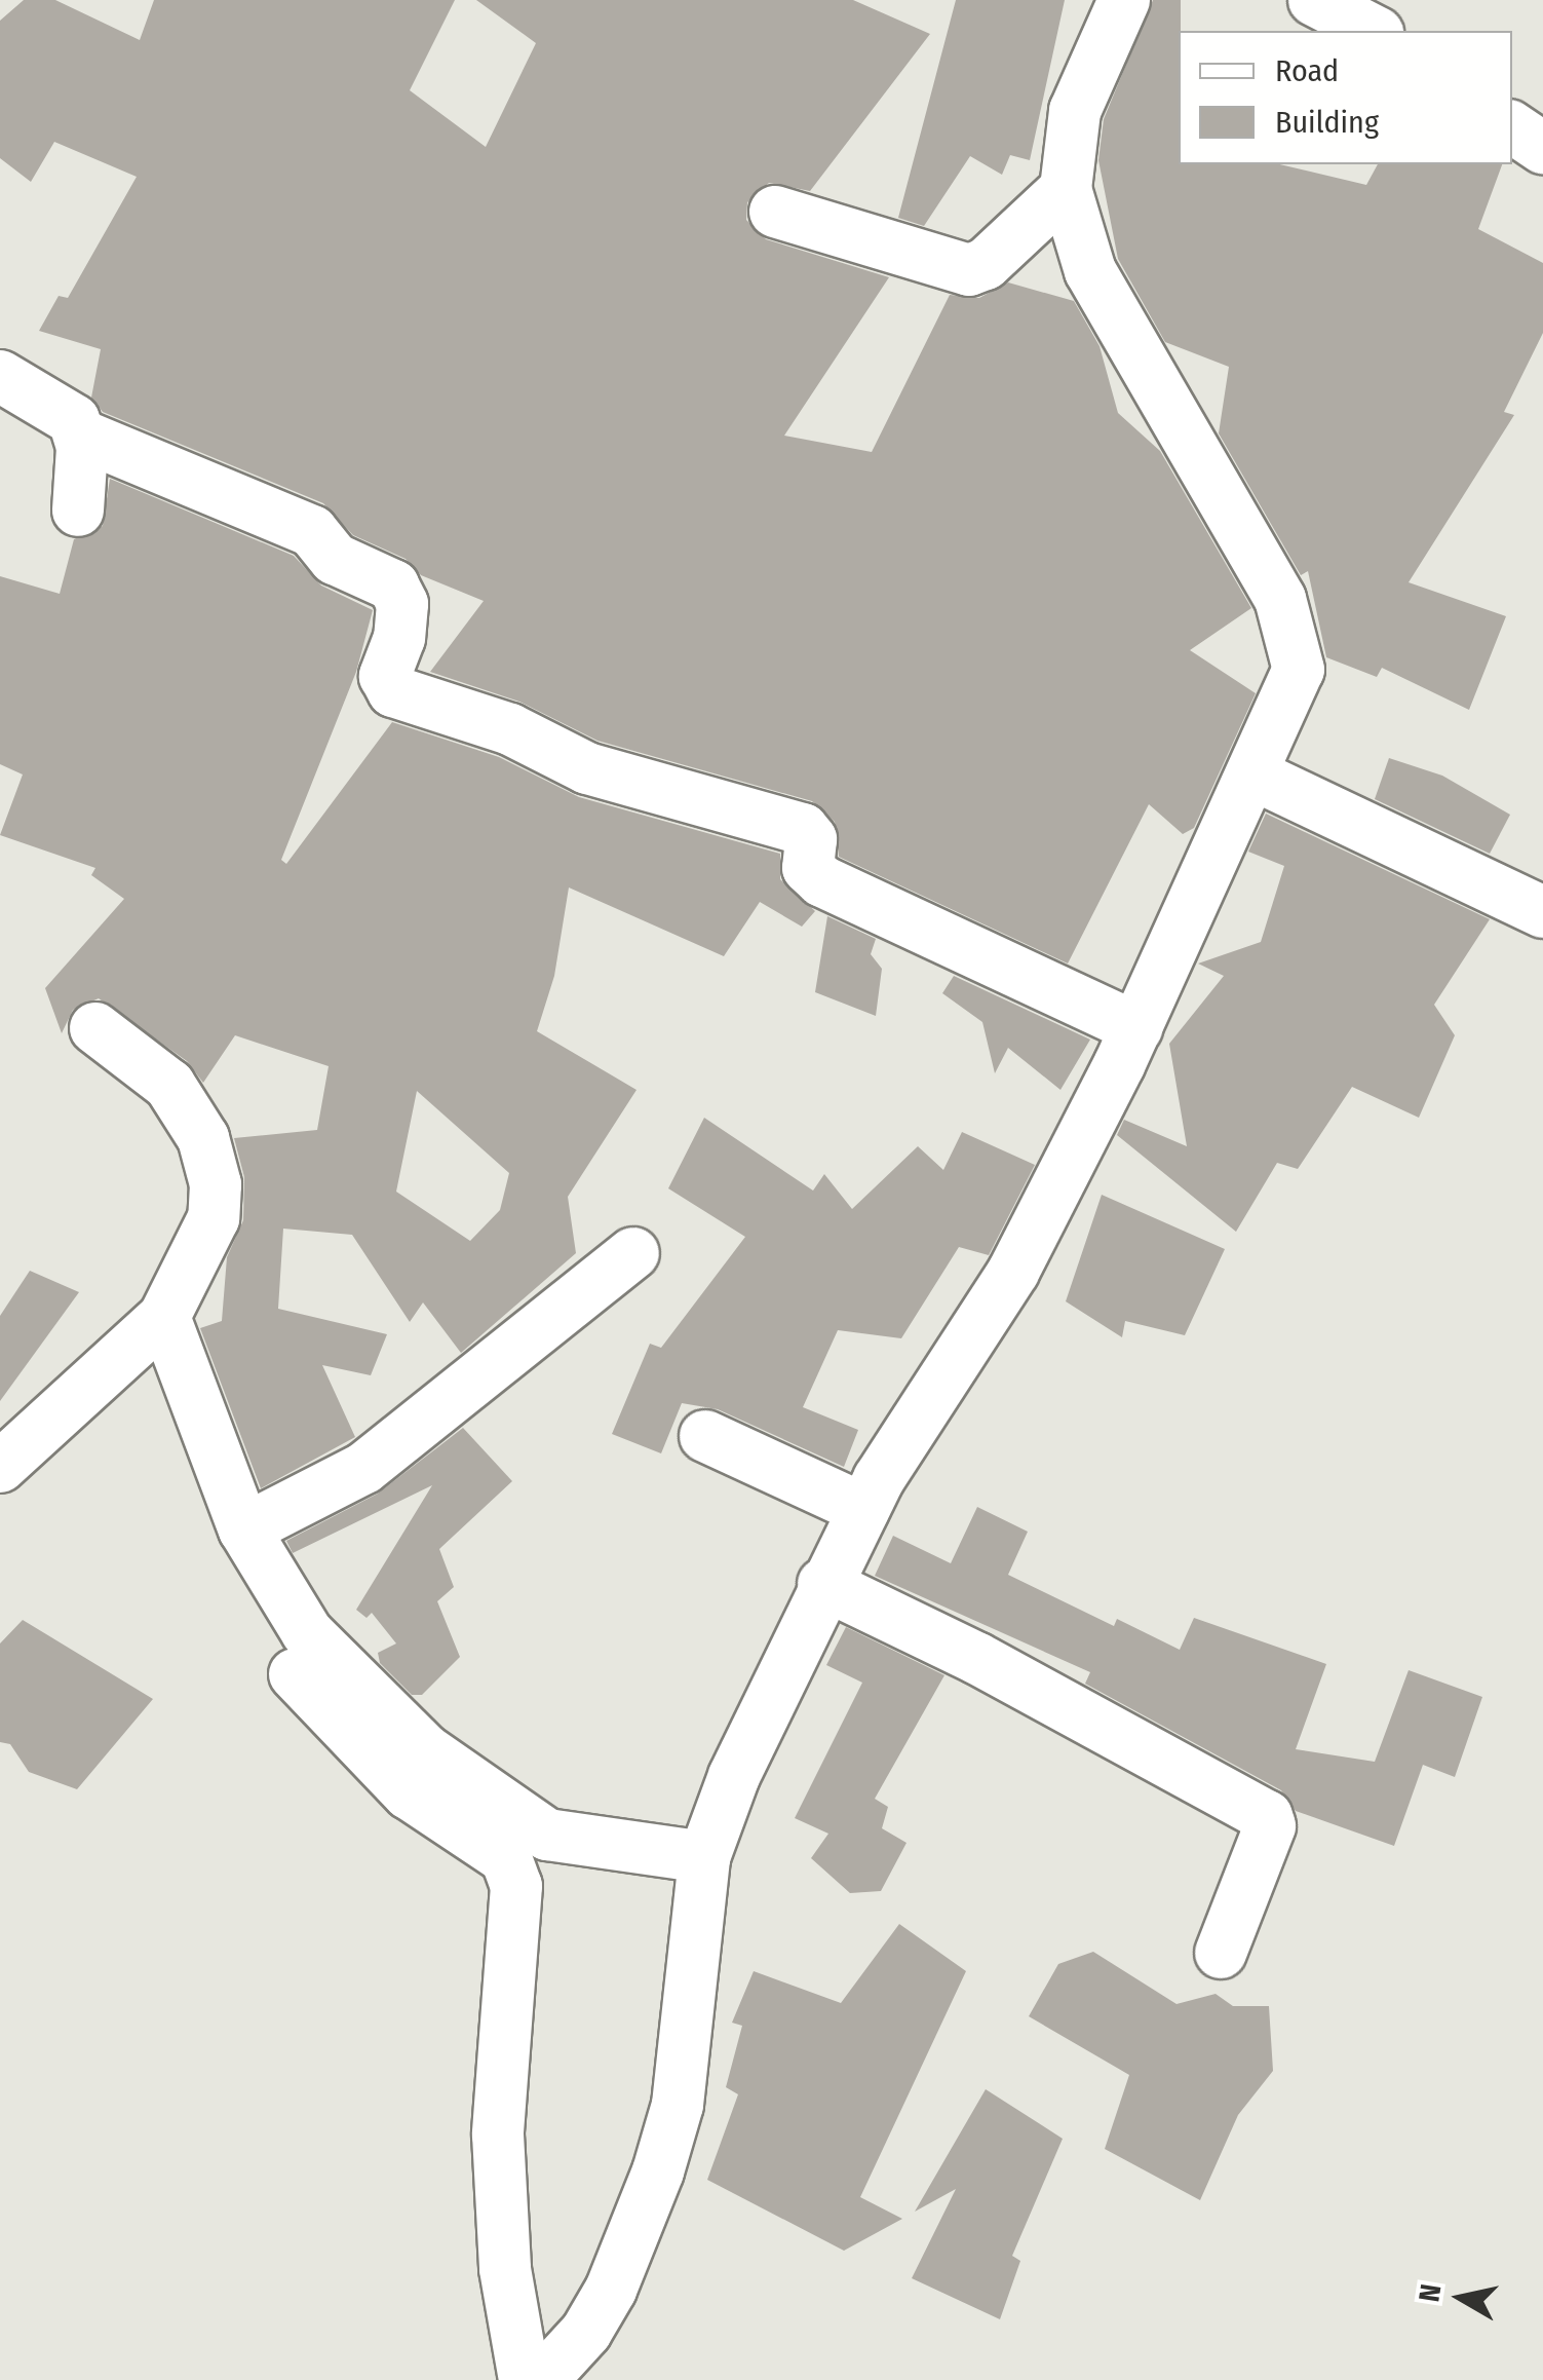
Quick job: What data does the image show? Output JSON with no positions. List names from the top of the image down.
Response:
{
  "legend": ["Road", "Building"],
  "north": "left"
}
